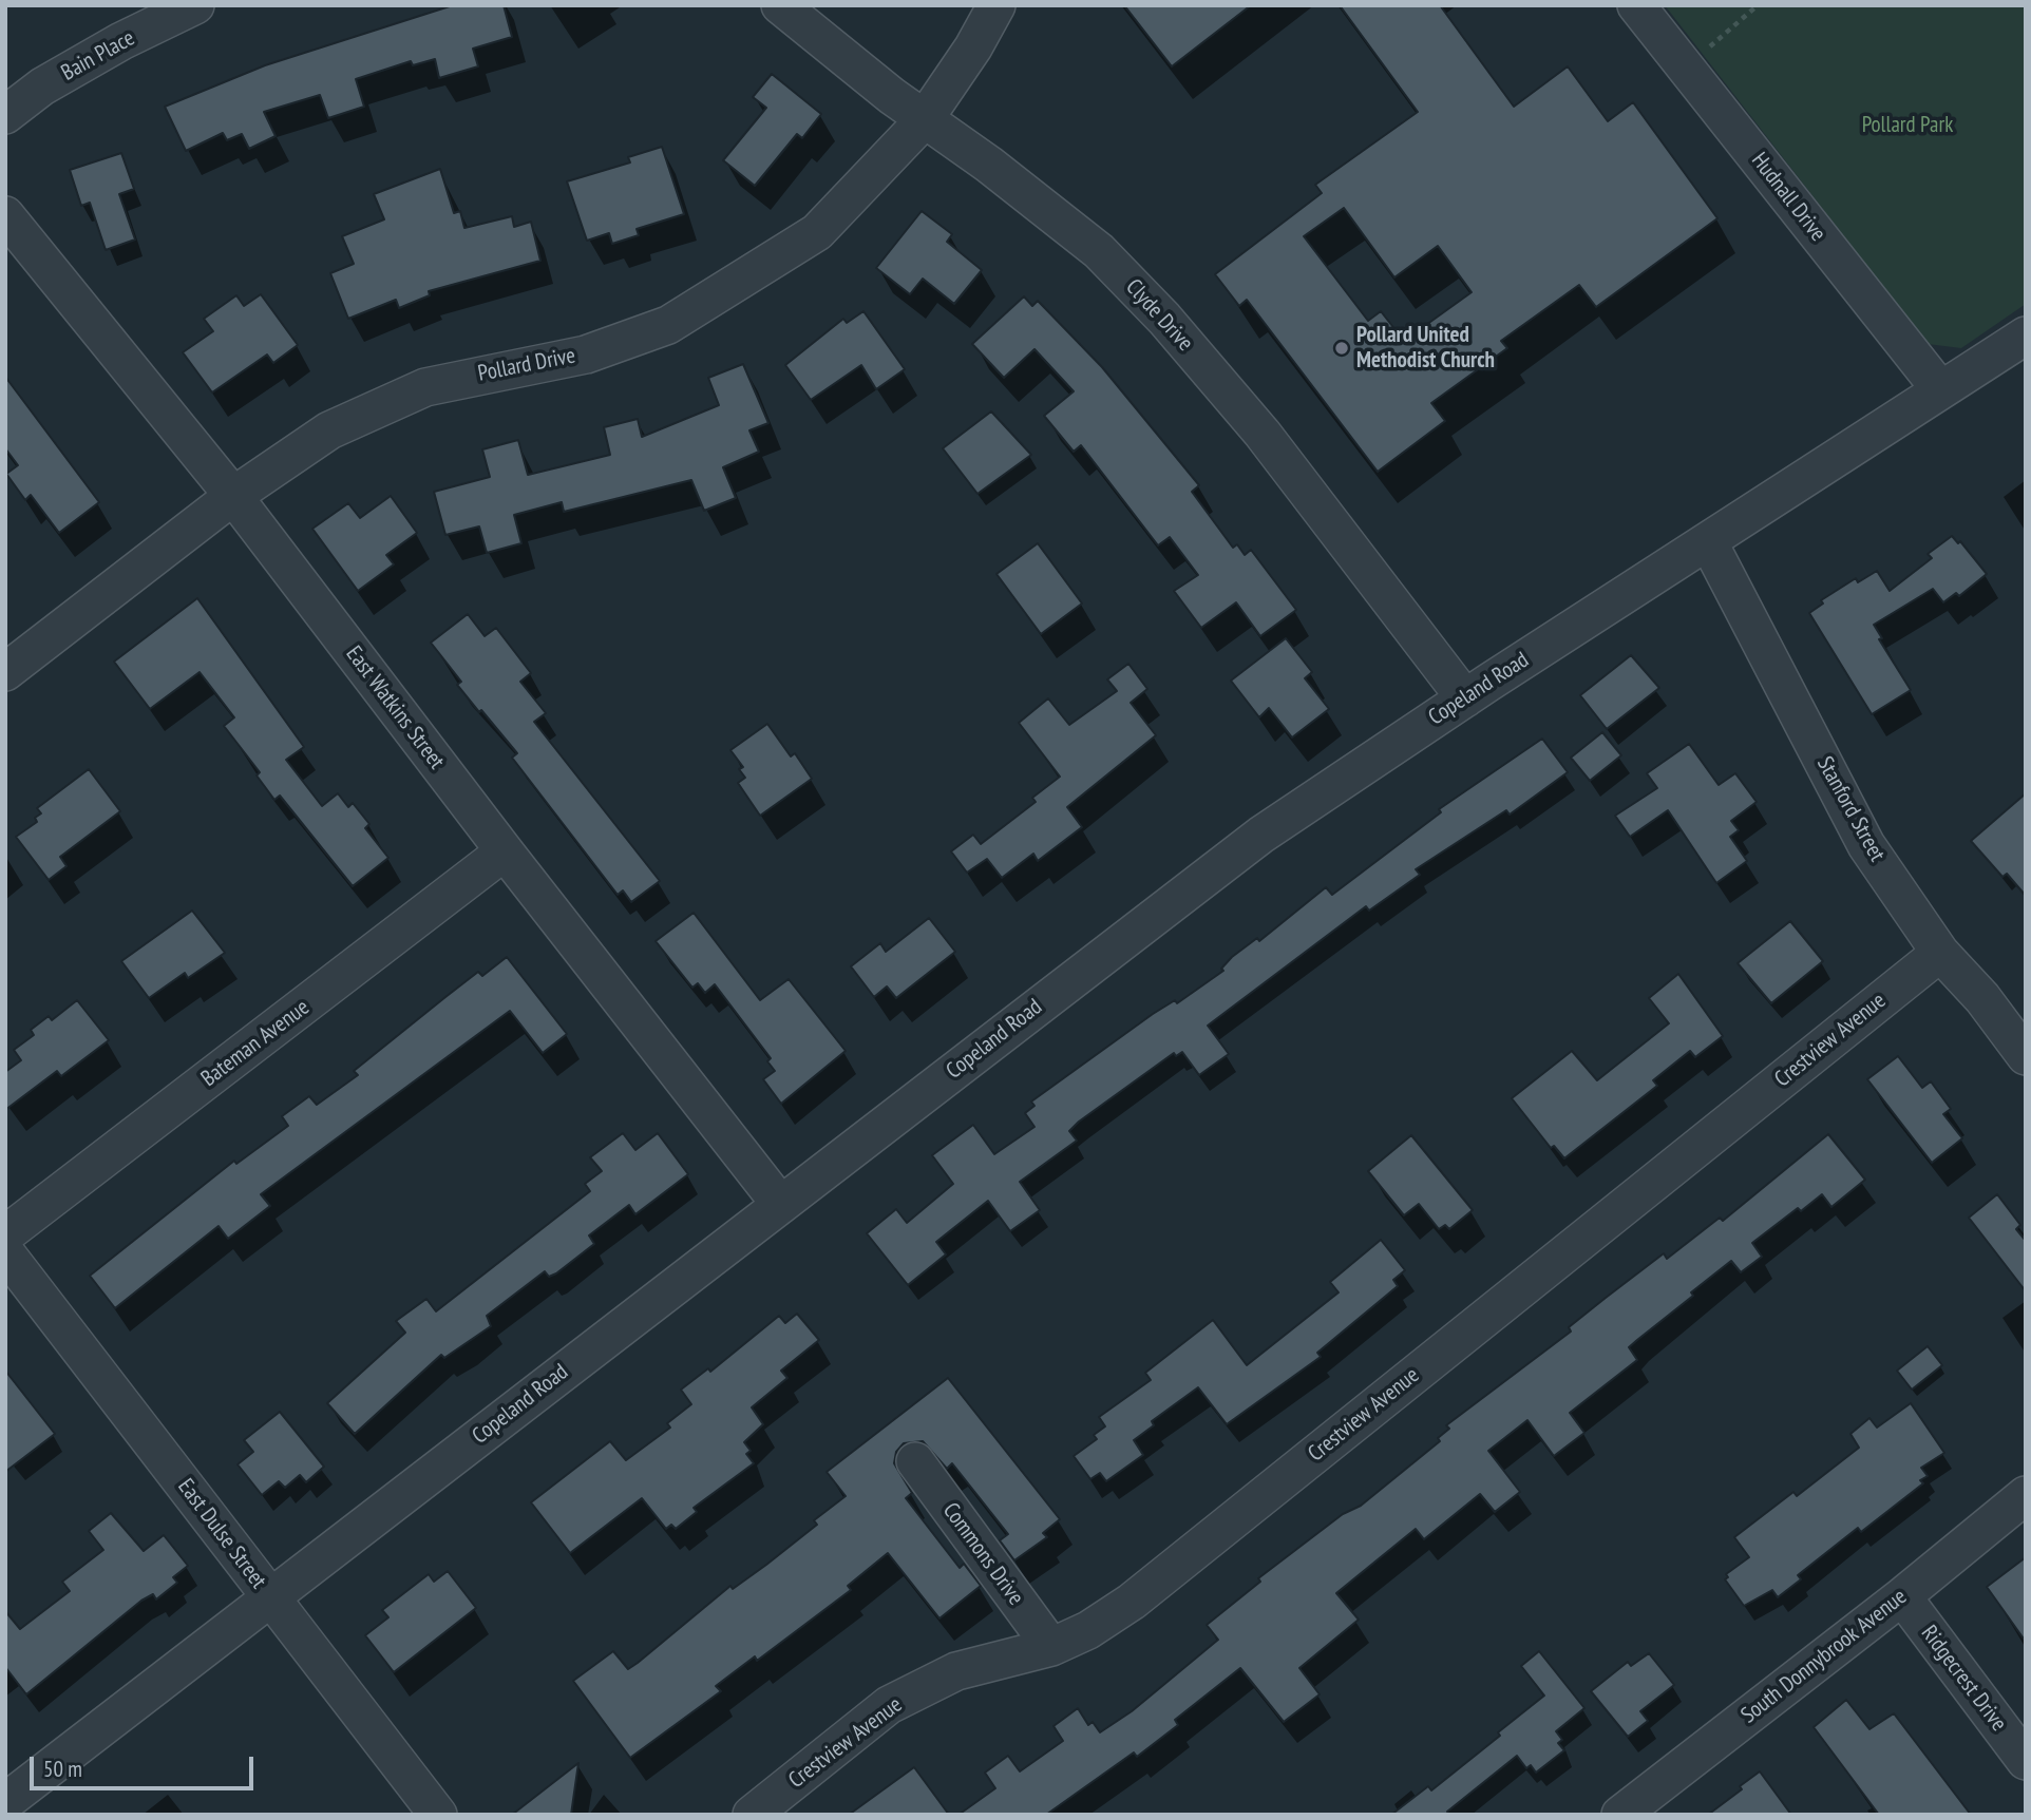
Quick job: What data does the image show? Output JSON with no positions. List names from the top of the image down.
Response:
{
  "streets": {
    "street": [
      "Bain Place",
      "Hudnall Drive",
      "Clyde Drive",
      "Pollard Drive",
      "Copeland Road",
      "East Watkins Street",
      "Stanford Street",
      "Crestview Avenue",
      "Bateman Avenue",
      "East Dulse Street",
      "Commons Drive",
      "South Donnybrook Avenue",
      "Ridgecrest Drive"
    ]
  },
  "crossings": [
    ["Hudnall Drive", "Copeland Road"],
    ["Clyde Drive", "Pollard Drive"],
    ["Clyde Drive", "Copeland Road"],
    ["Pollard Drive", "East Watkins Street"],
    ["Copeland Road", "East Watkins Street"],
    ["Copeland Road", "Stanford Street"],
    ["Copeland Road", "East Dulse Street"],
    ["East Watkins Street", "Bateman Avenue"],
    ["Stanford Street", "Crestview Avenue"],
    ["Crestview Avenue", "Commons Drive"],
    ["South Donnybrook Avenue", "Ridgecrest Drive"]
  ],
  "parks": ["Pollard Park"],
  "places": ["Pollard United Methodist Church"],
  "scale_bar": "50 m"
}
